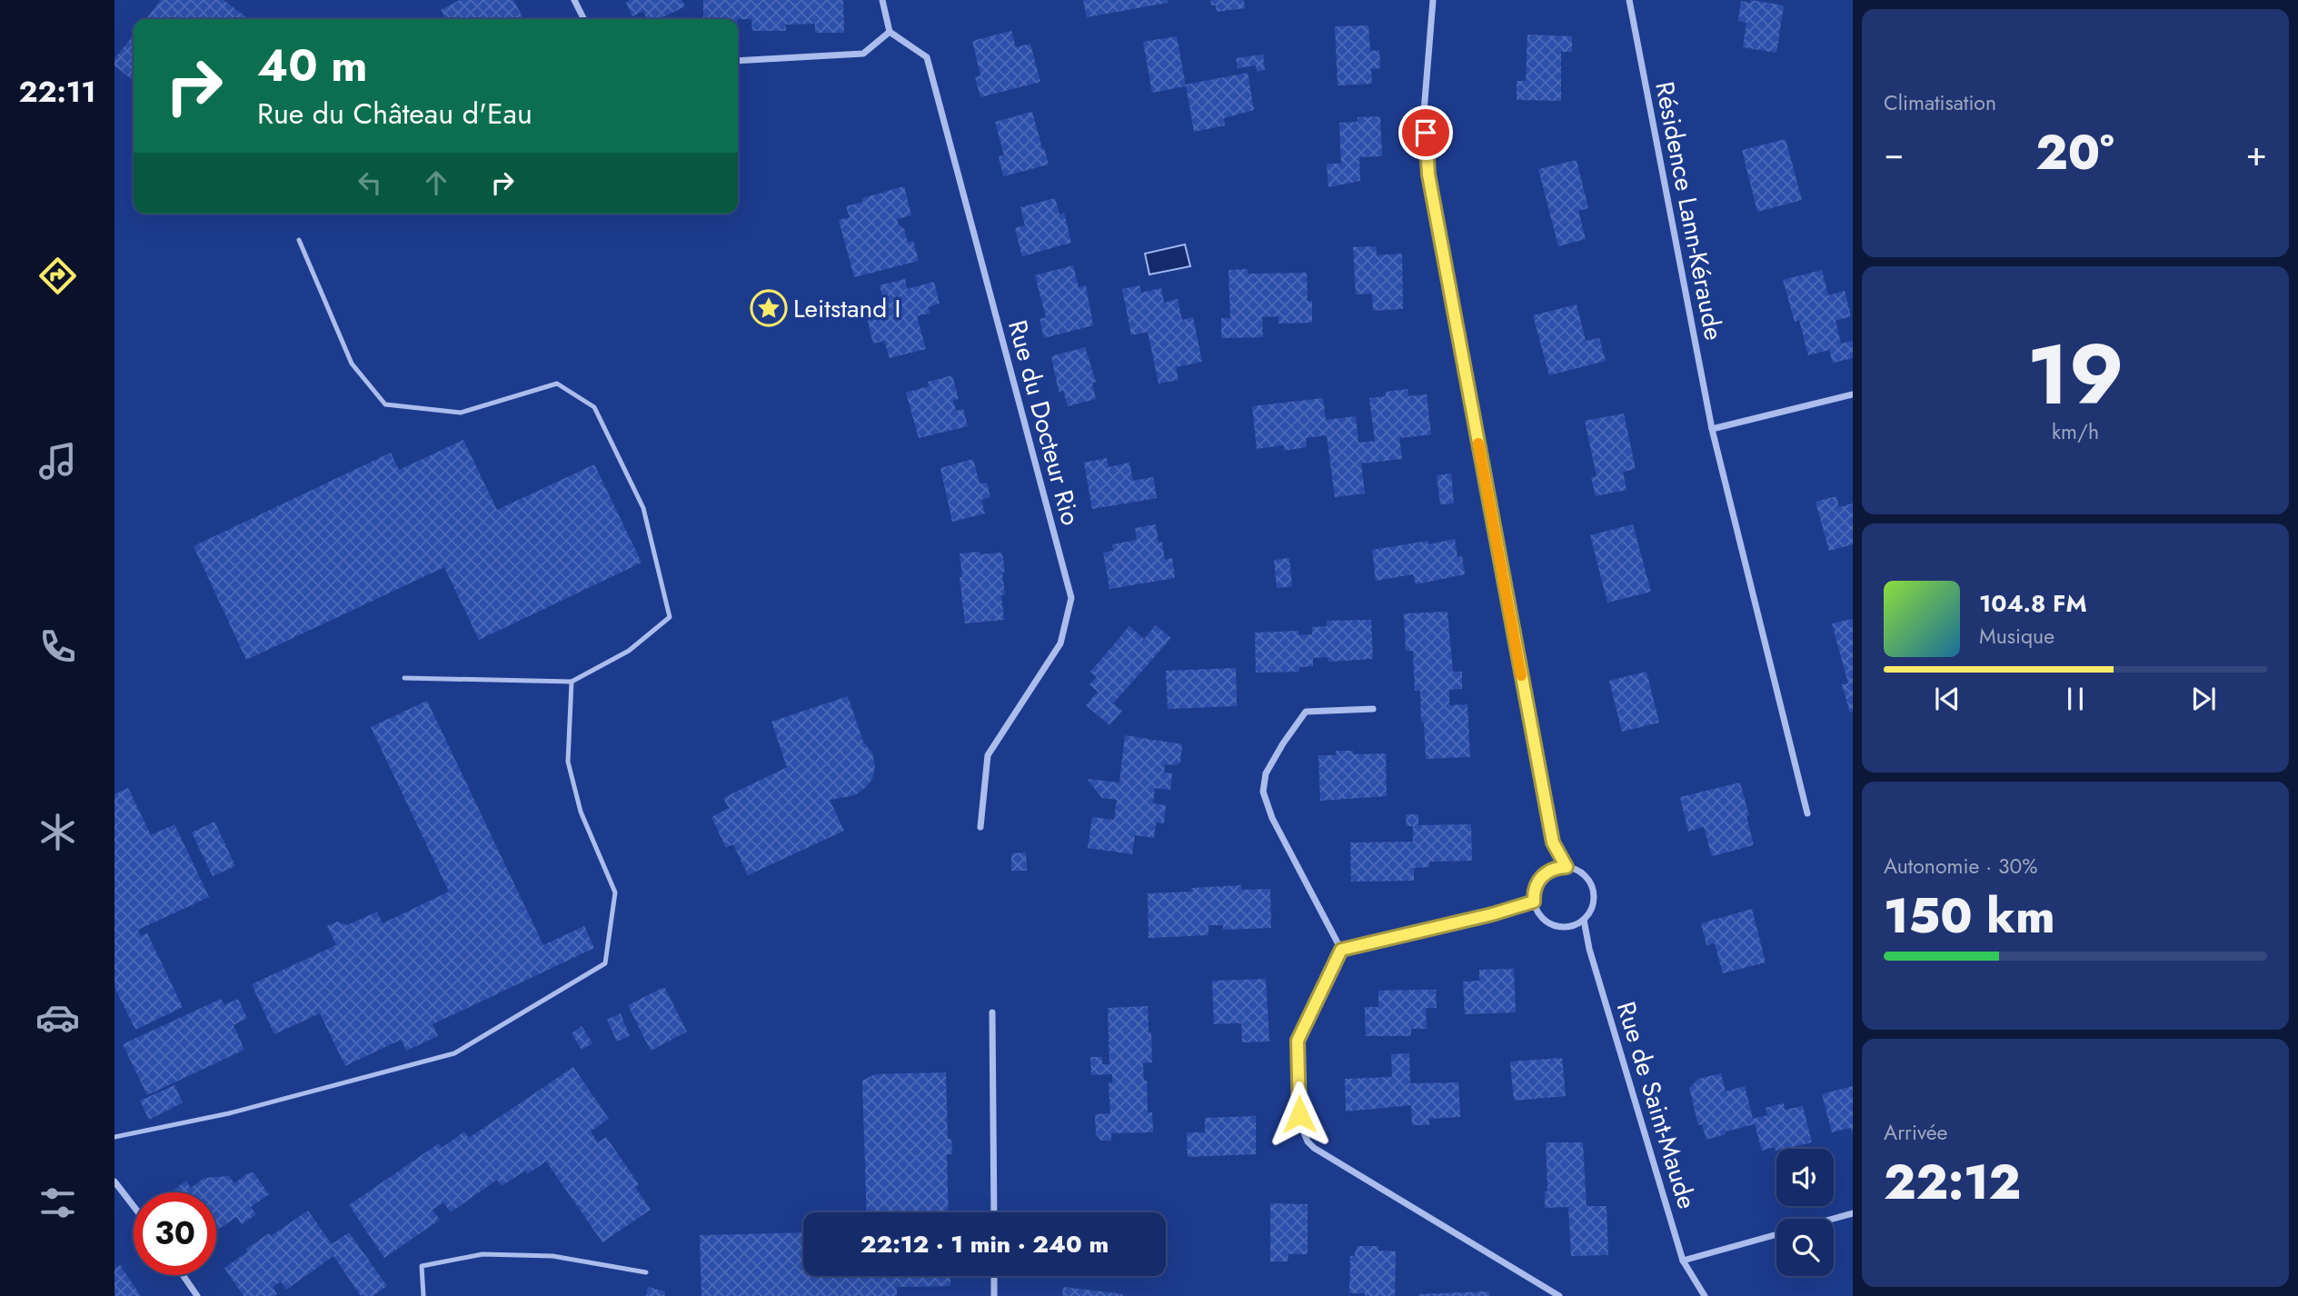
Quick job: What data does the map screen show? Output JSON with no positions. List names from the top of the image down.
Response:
{
  "streets": {
    "street": ["Résidence Lann-Kéraude", "Rue du Docteur Rio", "Rue de Saint-Maude"]
  },
  "places": {
    "place": ["Leitstand I"]
  },
  "page": {
    "tabs": "22:11",
    "tile": [
      "Climatisation",
      ["19", "km/h"],
      ["Autonomie · 30%", "150 km"],
      ["Arrivée", "22:12"]
    ],
    "turn": ["40 m", "Rue du Château d'Eau"],
    "heat": ["−", "20°", "+"],
    "song": ["104.8 FM", "Musique"],
    "limit": "30",
    "trip": "22:12 · 1 min · 240 m"
  }
}
